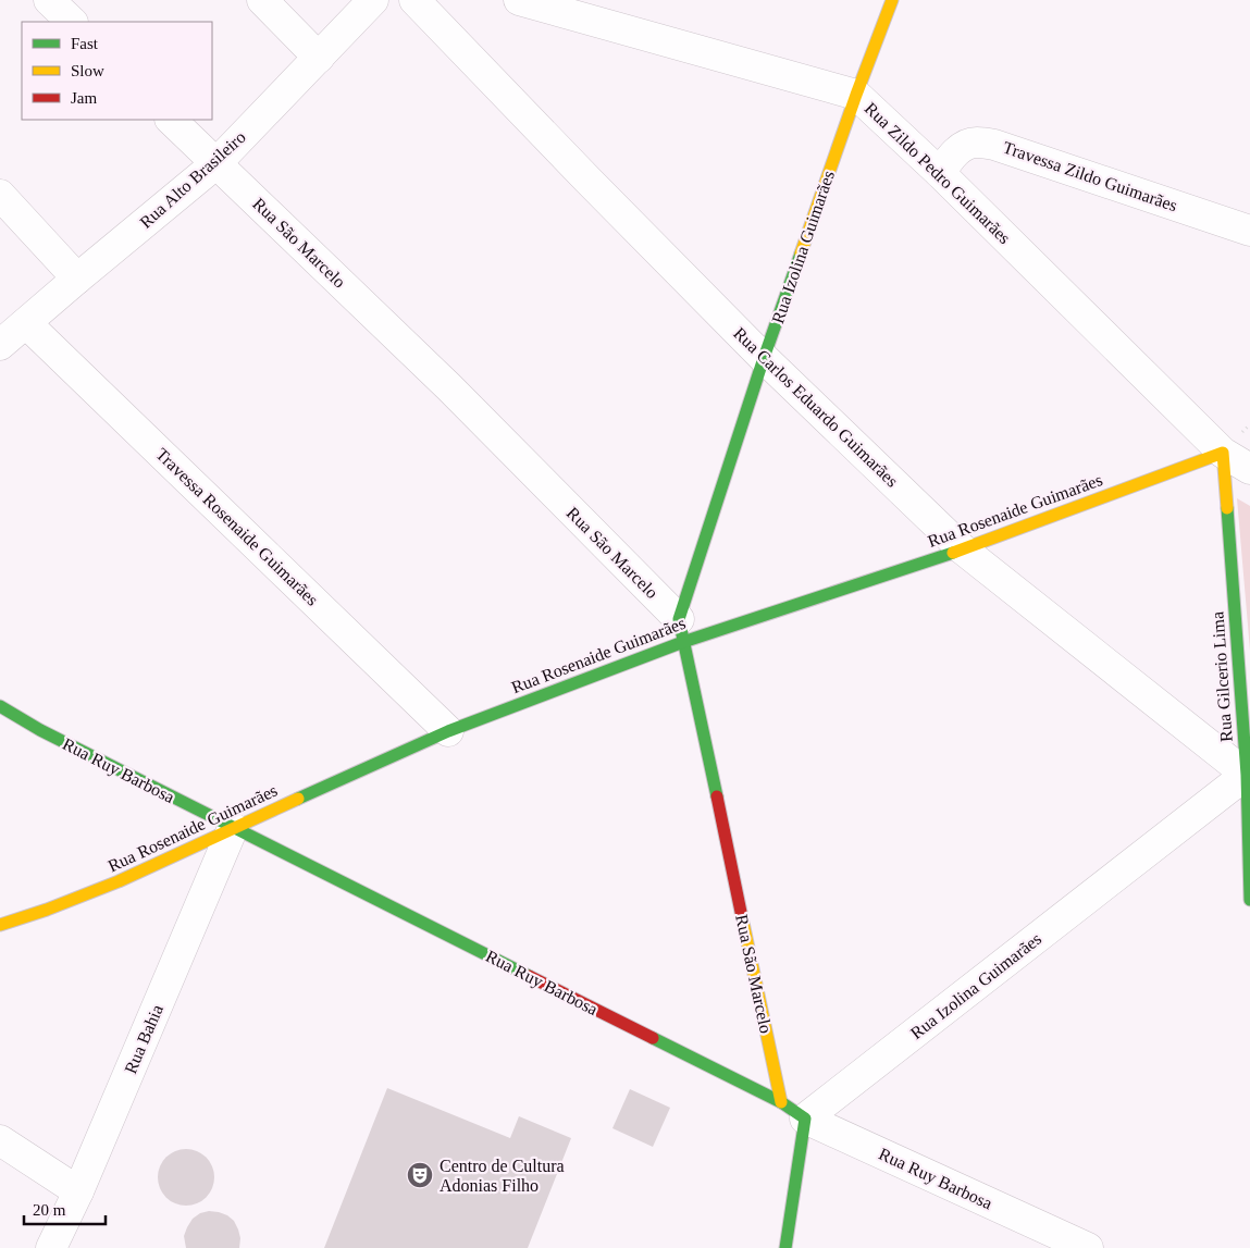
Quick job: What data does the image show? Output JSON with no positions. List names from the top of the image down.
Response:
{
  "streets": {
    "street": [
      "Rua Zildo Pedro Guimarães",
      "Travessa Zildo Guimarães",
      "Rua Alto Brasileiro",
      "Rua São Marcelo",
      "Rua Izolina Guimarães",
      "Rua Carlos Eduardo Guimarães",
      "Rua Rosenaide Guimarães",
      "Travessa Rosenaide Guimarães",
      "Rua Gilcerio Lima",
      "Rua Ruy Barbosa",
      "Rua Bahia"
    ]
  },
  "crossings": [
    ["Rua Zildo Pedro Guimarães", "Travessa Zildo Guimarães"],
    ["Rua Zildo Pedro Guimarães", "Rua Izolina Guimarães"],
    ["Rua Zildo Pedro Guimarães", "Rua Rosenaide Guimarães"],
    ["Rua Zildo Pedro Guimarães", "Rua Gilcerio Lima"],
    ["Rua Alto Brasileiro", "Rua São Marcelo"],
    ["Rua Alto Brasileiro", "Travessa Rosenaide Guimarães"],
    ["Rua São Marcelo", "Rua Izolina Guimarães"],
    ["Rua São Marcelo", "Rua Rosenaide Guimarães"],
    ["Rua São Marcelo", "Rua Ruy Barbosa"],
    ["Rua Izolina Guimarães", "Rua Carlos Eduardo Guimarães"],
    ["Rua Izolina Guimarães", "Rua Rosenaide Guimarães"],
    ["Rua Izolina Guimarães", "Rua Gilcerio Lima"],
    ["Rua Izolina Guimarães", "Rua Ruy Barbosa"],
    ["Rua Carlos Eduardo Guimarães", "Rua Rosenaide Guimarães"],
    ["Rua Carlos Eduardo Guimarães", "Rua Gilcerio Lima"],
    ["Rua Rosenaide Guimarães", "Travessa Rosenaide Guimarães"],
    ["Rua Rosenaide Guimarães", "Rua Gilcerio Lima"],
    ["Rua Rosenaide Guimarães", "Rua Ruy Barbosa"],
    ["Rua Rosenaide Guimarães", "Rua Bahia"],
    ["Rua Ruy Barbosa", "Rua Bahia"]
  ],
  "places": {
    "theatre": ["Centro de Cultura Adonias Filho"]
  },
  "legend": ["Fast", "Slow", "Jam"],
  "scale_bar": "20 m"
}
